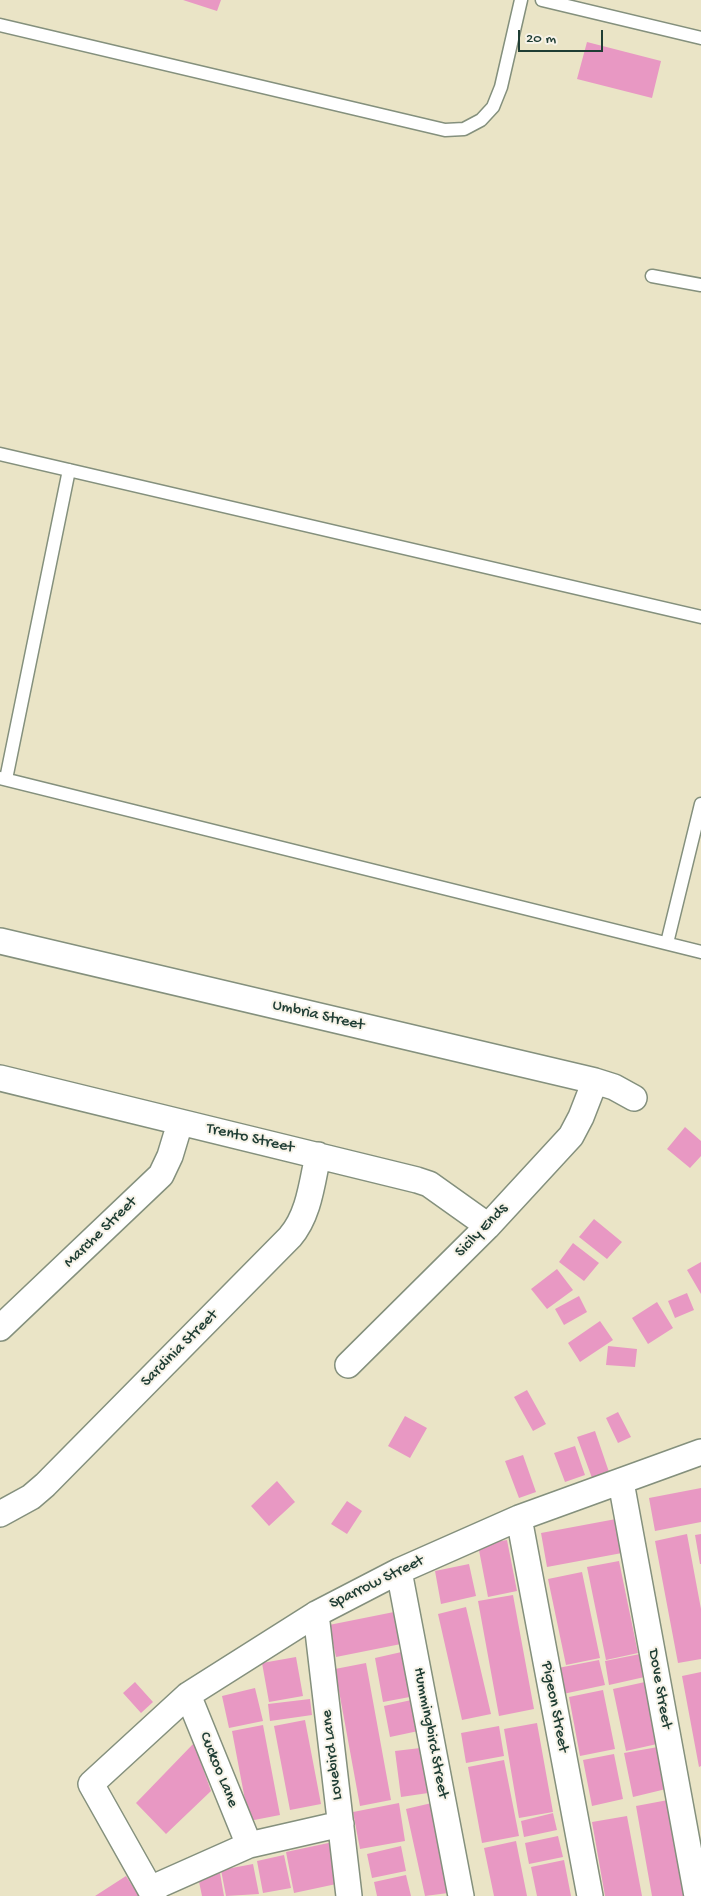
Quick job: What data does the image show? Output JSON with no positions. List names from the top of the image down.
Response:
{
  "streets": {
    "street": [
      "Umbria Street",
      "Trento Street",
      "Sicily Ends",
      "Marche Street",
      "Sardinia Street",
      "Sparrow Street",
      "Dove Street",
      "Pigeon Street",
      "Hummingbird Street",
      "Lovebird Lane",
      "Cuckoo Lane"
    ]
  },
  "crossings": [
    ["Umbria Street", "Sicily Ends"],
    ["Trento Street", "Sicily Ends"],
    ["Trento Street", "Marche Street"],
    ["Trento Street", "Sardinia Street"],
    ["Sparrow Street", "Dove Street"],
    ["Sparrow Street", "Pigeon Street"],
    ["Sparrow Street", "Hummingbird Street"],
    ["Sparrow Street", "Lovebird Lane"],
    ["Sparrow Street", "Cuckoo Lane"]
  ],
  "scale_bar": "20 m"
}
